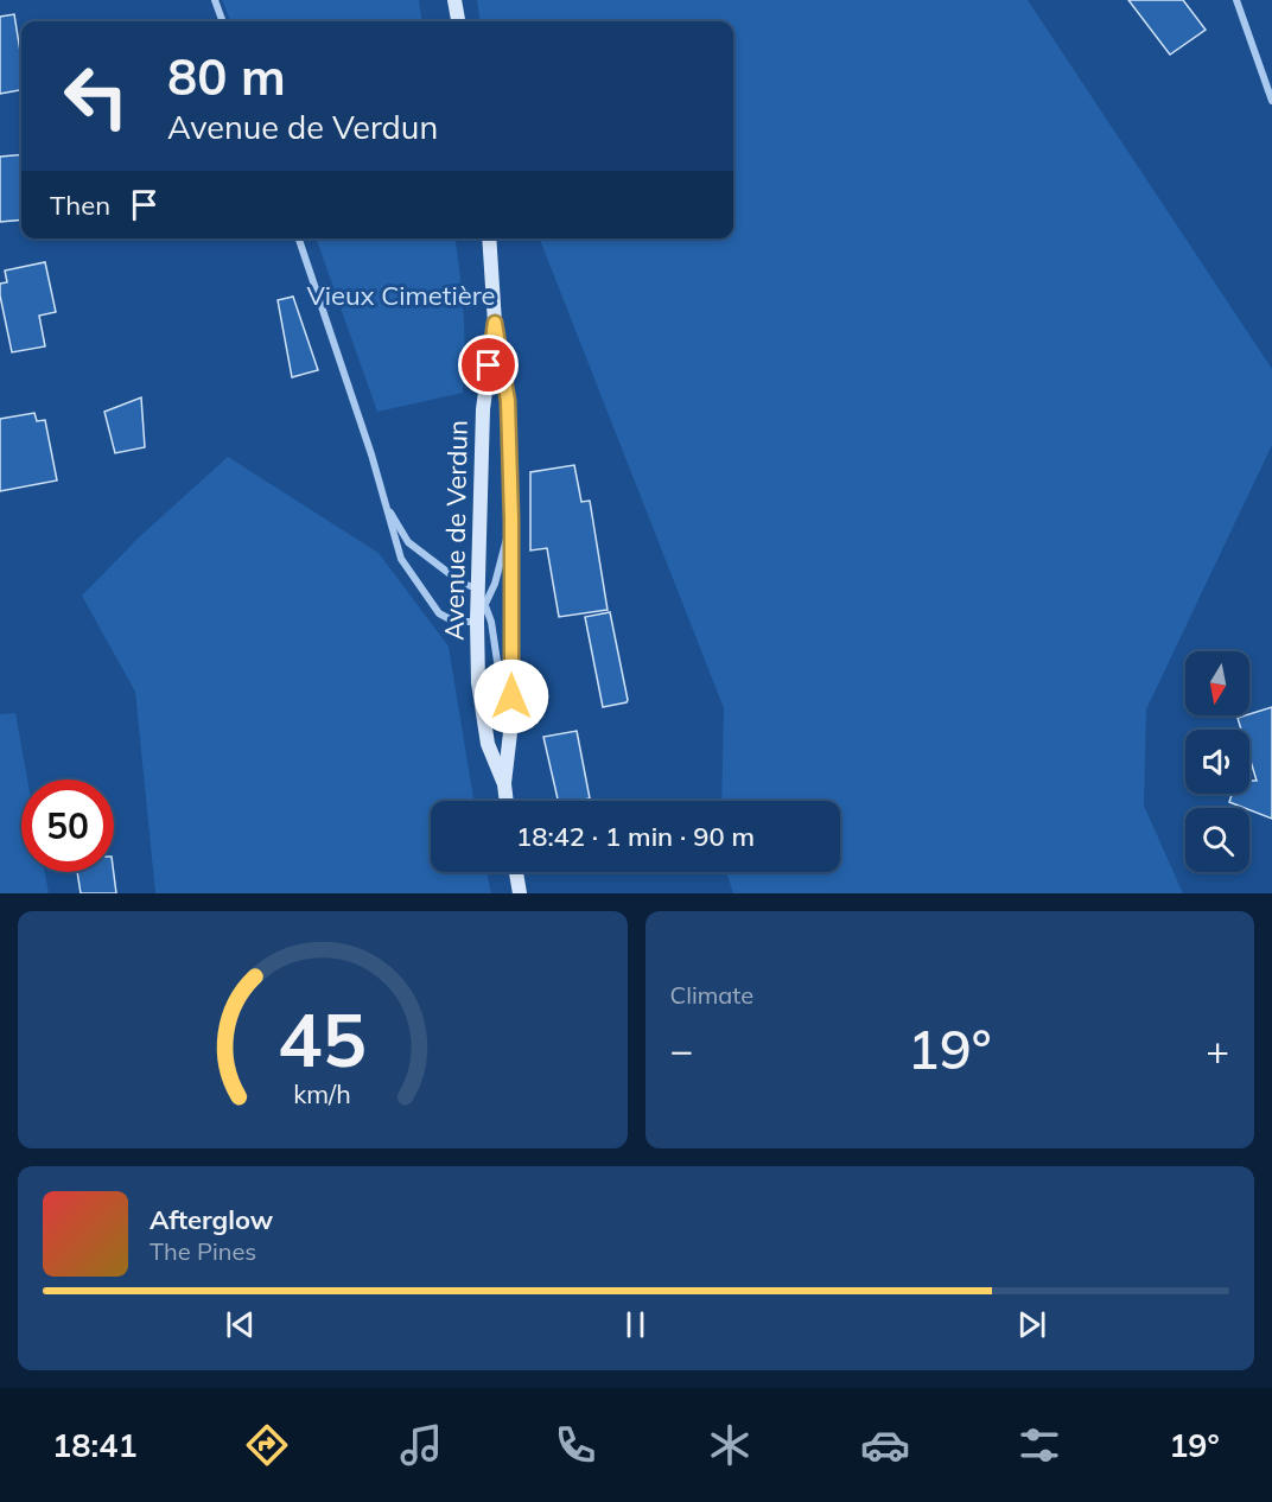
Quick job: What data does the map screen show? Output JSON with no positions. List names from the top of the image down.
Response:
{
  "streets": {
    "main road": ["Avenue de Verdun"]
  },
  "parks": ["Vieux Cimetière"],
  "north": "bottom",
  "page": {
    "turn": ["80 m", "Avenue de Verdun"],
    "then": "Then",
    "limit": "50",
    "trip": "18:42 · 1 min · 90 m",
    "tile": "Climate",
    "heat": ["−", "19°", "+"],
    "song": ["Afterglow", "The Pines"],
    "tabs": ["18:41", "19°"],
    "gauge": ["45", "km/h"]
  }
}
